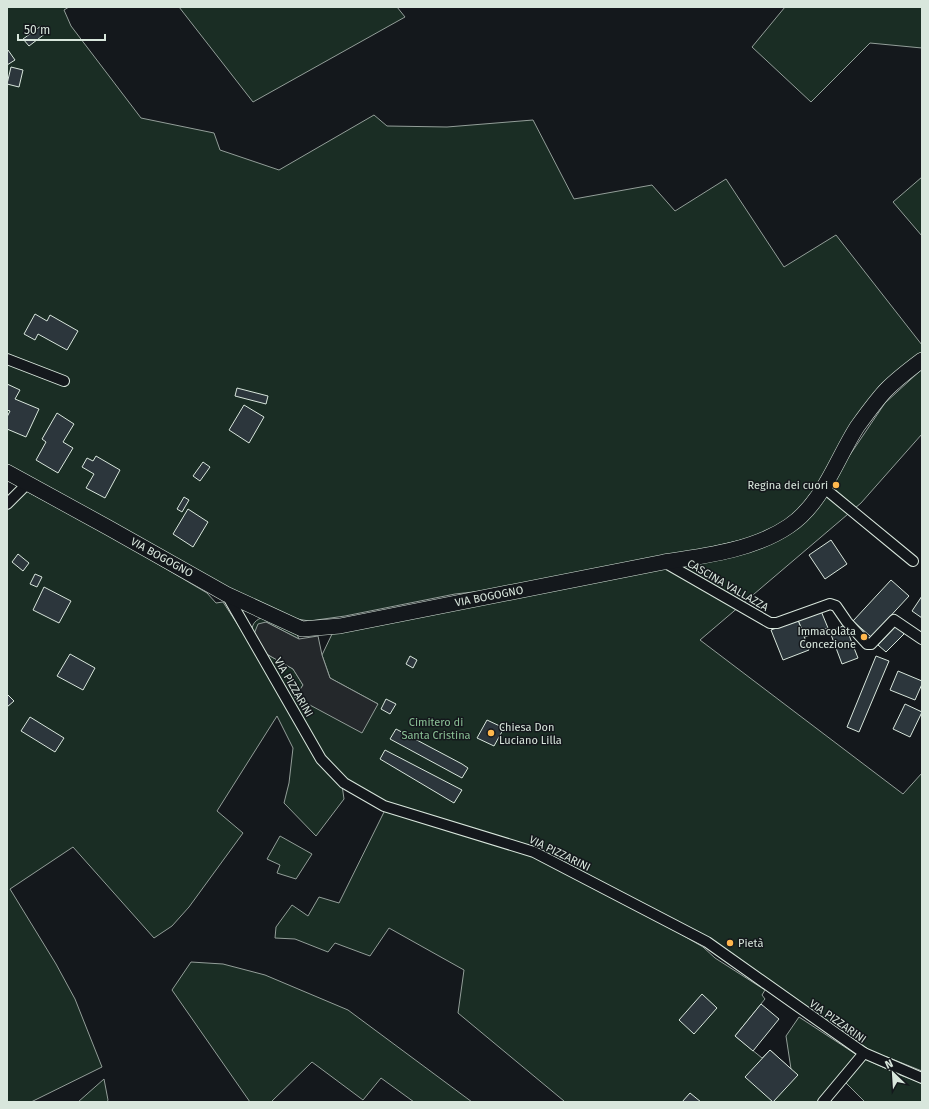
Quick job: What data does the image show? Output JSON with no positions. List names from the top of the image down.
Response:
{
  "streets": {
    "main road": ["VIA BOGOGNO"],
    "street": ["CASCINA VALLAZZA", "VIA PIZZARINI"]
  },
  "crossings": [
    ["VIA BOGOGNO", "CASCINA VALLAZZA"],
    ["VIA BOGOGNO", "VIA PIZZARINI"]
  ],
  "parks": ["Cimitero di Santa Cristina"],
  "places": [
    "Regina dei cuori",
    "Immacolata Concezione",
    "Chiesa Don Luciano Lilla",
    "Pietà"
  ],
  "scale_bar": "50 m",
  "north": "top left"
}
